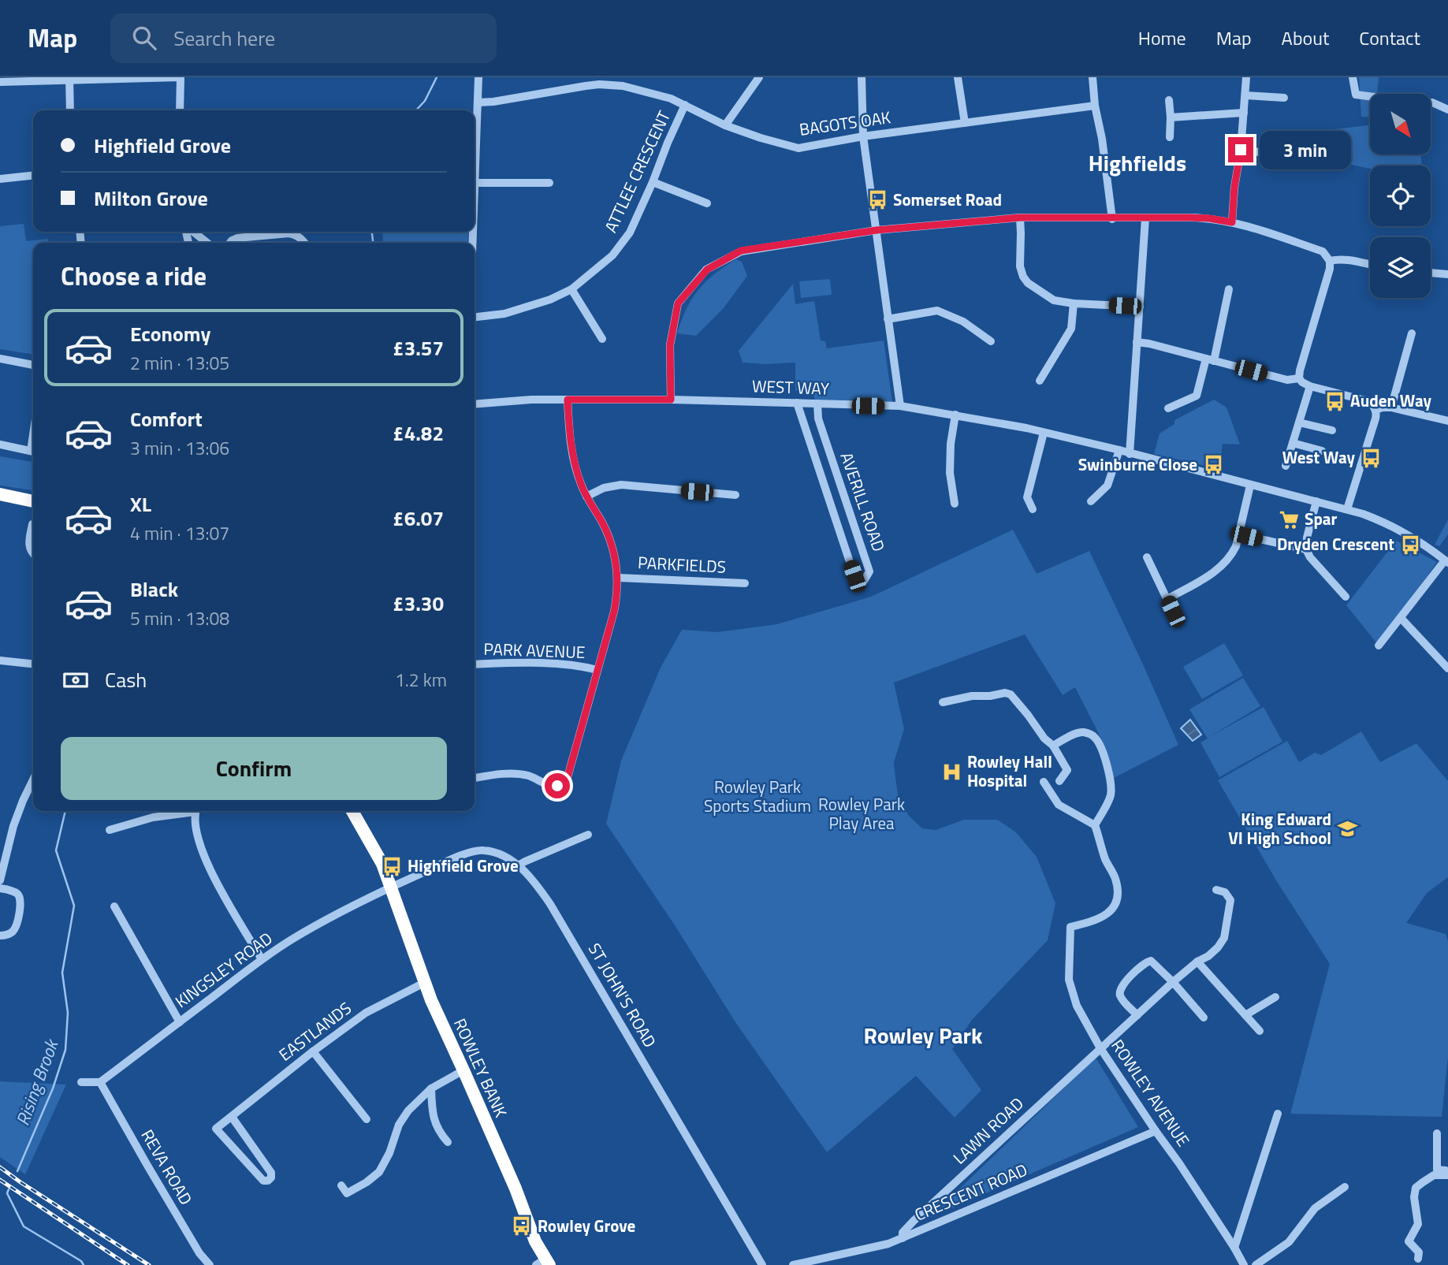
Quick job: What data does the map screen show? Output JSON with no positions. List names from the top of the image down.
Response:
{
  "streets": {
    "highway": ["ROWLEY BANK"],
    "street": [
      "BAGOTS OAK",
      "ATTLEE CRESCENT",
      "WEST WAY",
      "AVERILL ROAD",
      "PARKFIELDS",
      "PARK AVENUE",
      "KINGSLEY ROAD",
      "ST JOHN'S ROAD",
      "EASTLANDS",
      "ROWLEY AVENUE",
      "LAWN ROAD",
      "REVA ROAD",
      "CRESCENT ROAD"
    ]
  },
  "crossings": [
    ["BAGOTS OAK", "ATTLEE CRESCENT"],
    ["WEST WAY", "AVERILL ROAD"],
    ["KINGSLEY ROAD", "ST JOHN'S ROAD"],
    ["KINGSLEY ROAD", "ROWLEY BANK"],
    ["KINGSLEY ROAD", "REVA ROAD"],
    ["ST JOHN'S ROAD", "ROWLEY BANK"],
    ["EASTLANDS", "ROWLEY BANK"],
    ["ROWLEY AVENUE", "LAWN ROAD"],
    ["ROWLEY AVENUE", "CRESCENT ROAD"],
    ["LAWN ROAD", "CRESCENT ROAD"]
  ],
  "districts": ["Highfields", "Rowley Park"],
  "water": ["Rising Brook"],
  "parks": ["Rowley Park Sports Stadium", "Rowley Park Play Area"],
  "places": {
    "bus stop": [
      "Somerset Road",
      "Auden Way",
      "West Way",
      "Swinburne Close",
      "Dryden Crescent",
      "Highfield Grove",
      "Rowley Grove"
    ],
    "supermarket": ["Spar"],
    "hospital": ["Rowley Hall Hospital"],
    "school or university": ["King Edward VI High School"]
  },
  "north": "bottom right",
  "page": {
    "header": "Map",
    "search": "Search here",
    "nav": [
      "Home",
      "Map",
      "About",
      "Contact"
    ],
    "banner": ["Highfield Grove", "Milton Grove"],
    "bubble": "3 min",
    "heading": "Choose a ride",
    "list": [
      {
        "name": "Economy",
        "note": "2 min · 13:05",
        "value": "£3.57"
      },
      {
        "name": "Comfort",
        "note": "3 min · 13:06",
        "value": "£4.82"
      },
      {
        "name": "XL",
        "note": "4 min · 13:07",
        "value": "£6.07"
      },
      {
        "name": "Black",
        "note": "5 min · 13:08",
        "value": "£3.30"
      }
    ],
    "pay": ["Cash", "1.2 km"],
    "buttons": "Confirm"
  }
}
